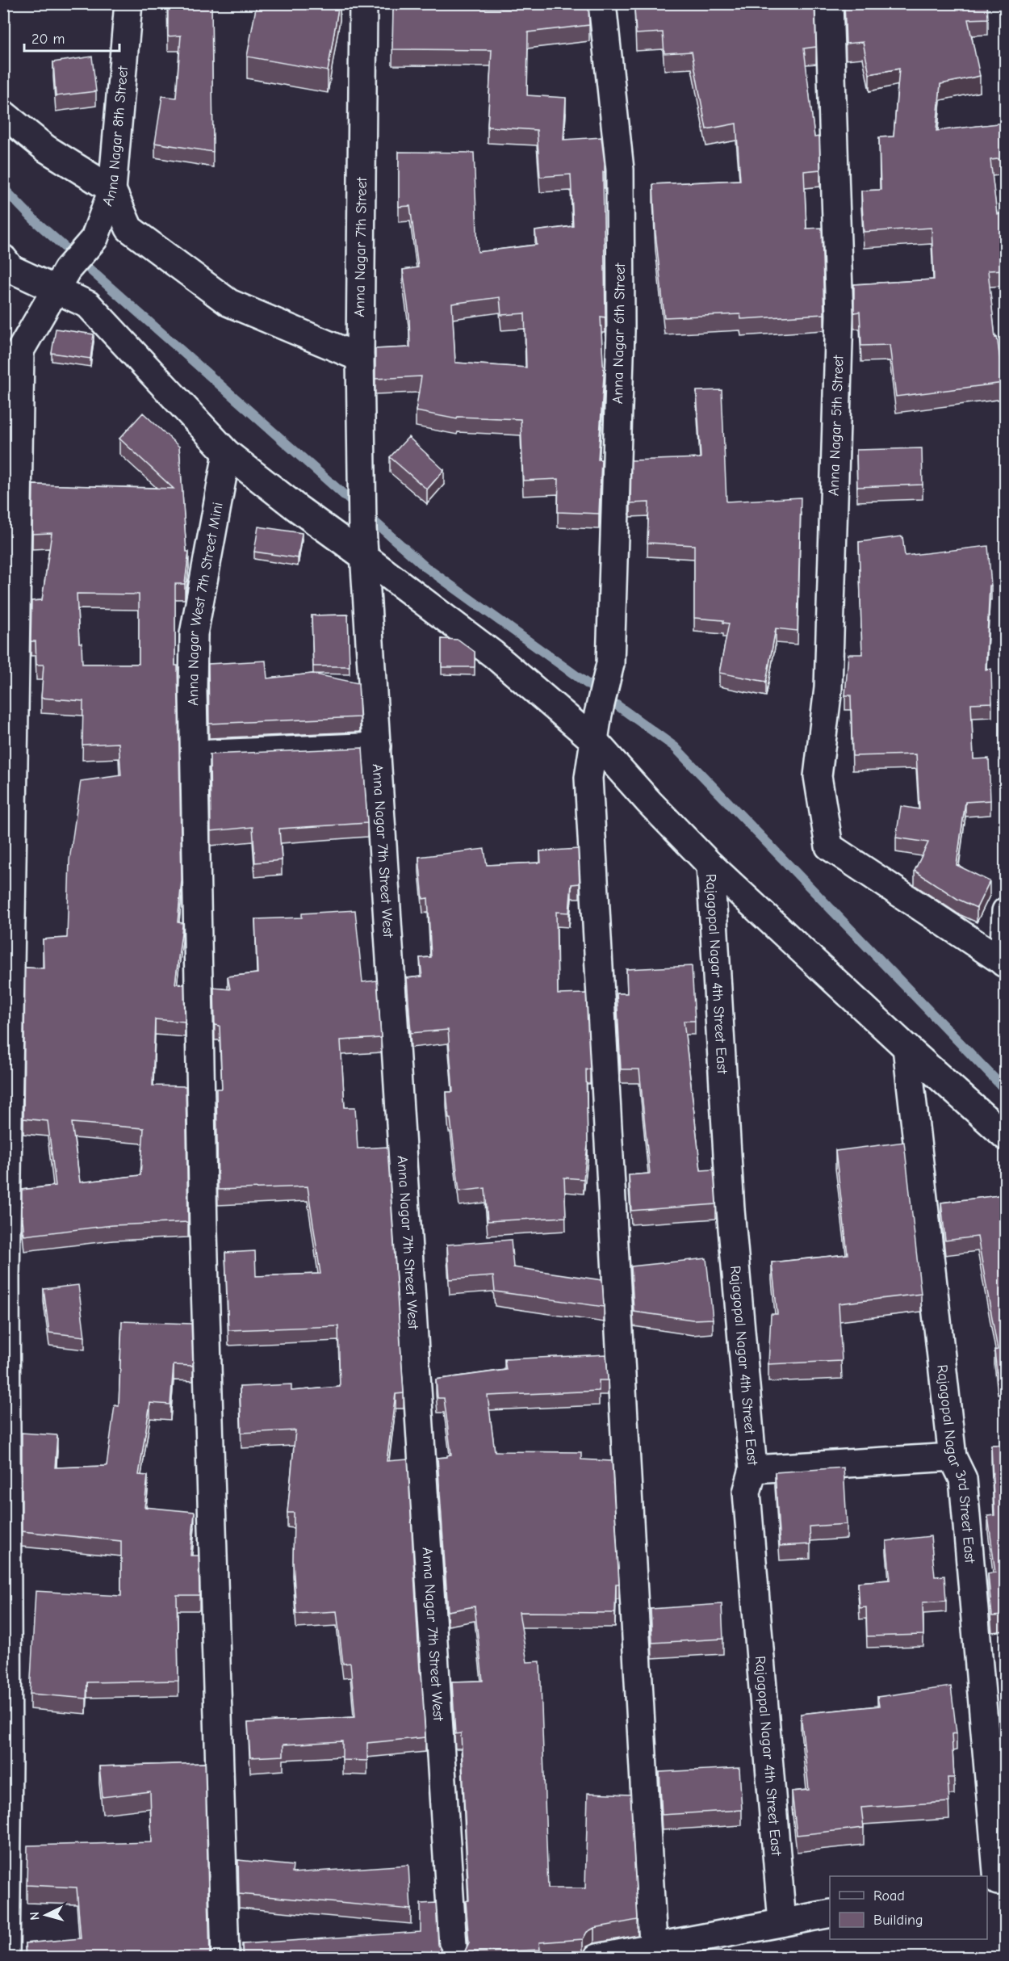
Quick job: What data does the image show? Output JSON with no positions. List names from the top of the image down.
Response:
{
  "streets": {
    "street": [
      "Anna Nagar 8th Street",
      "Anna Nagar 7th Street",
      "Anna Nagar 6th Street",
      "Anna Nagar 5th Street",
      "Anna Nagar West 7th Street Mini",
      "Anna Nagar 7th Street West",
      "Rajagopal Nagar 4th Street East",
      "Rajagopal Nagar 3rd Street East"
    ]
  },
  "crossings": [
    ["Anna Nagar 7th Street", "Anna Nagar 7th Street West"]
  ],
  "legend": ["Road", "Building"],
  "scale_bar": "20 m",
  "north": "left"
}
